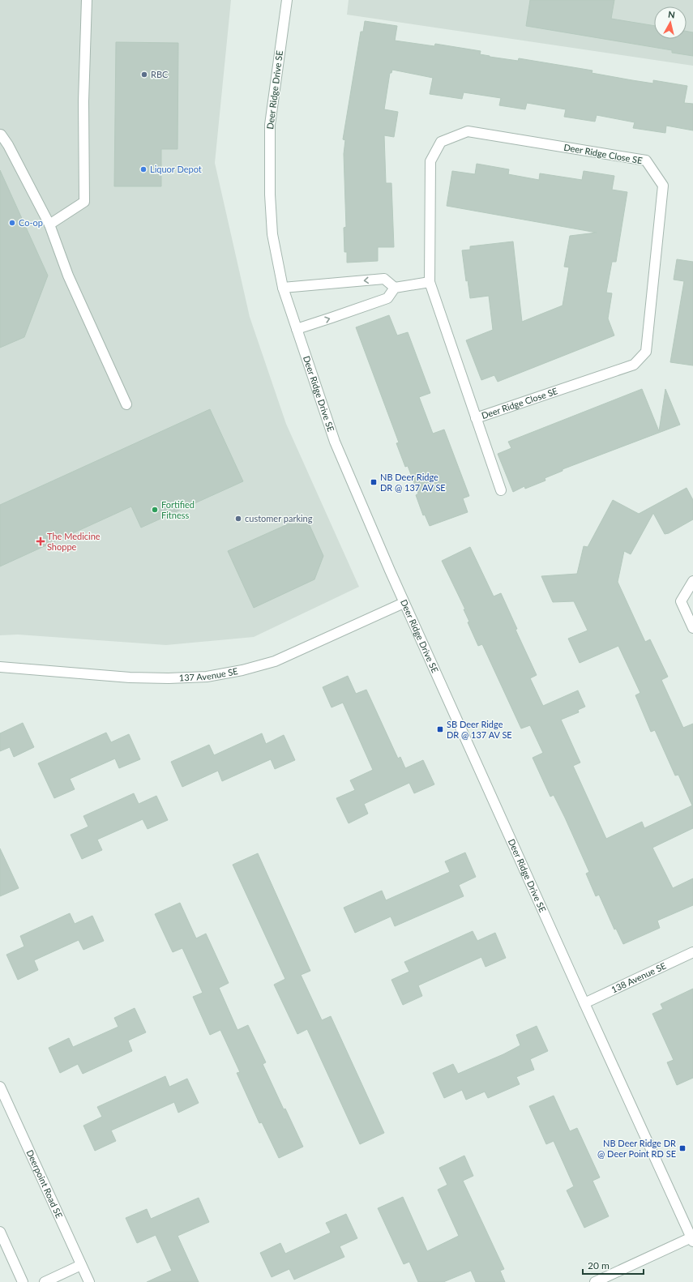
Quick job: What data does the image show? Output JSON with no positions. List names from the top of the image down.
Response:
{
  "streets": {
    "street": [
      "Deer Ridge Drive SE",
      "Deer Ridge Close SE",
      "137 Avenue SE",
      "138 Avenue SE",
      "Deerpoint Road SE"
    ]
  },
  "crossings": [
    ["Deer Ridge Drive SE", "137 Avenue SE"],
    ["Deer Ridge Drive SE", "138 Avenue SE"]
  ],
  "places": {
    "other": [
      "RBC",
      "Liquor Depot",
      "Co-op",
      "Fortified Fitness",
      "customer parking"
    ],
    "transit": ["NB Deer Ridge DR @ 137 AV SE", "SB Deer Ridge DR @ 137 AV SE", "NB Deer Ridge DR @ Deer Point RD SE"],
    "health": ["The Medicine Shoppe"]
  },
  "scale_bar": "20 m",
  "north": "top"
}
